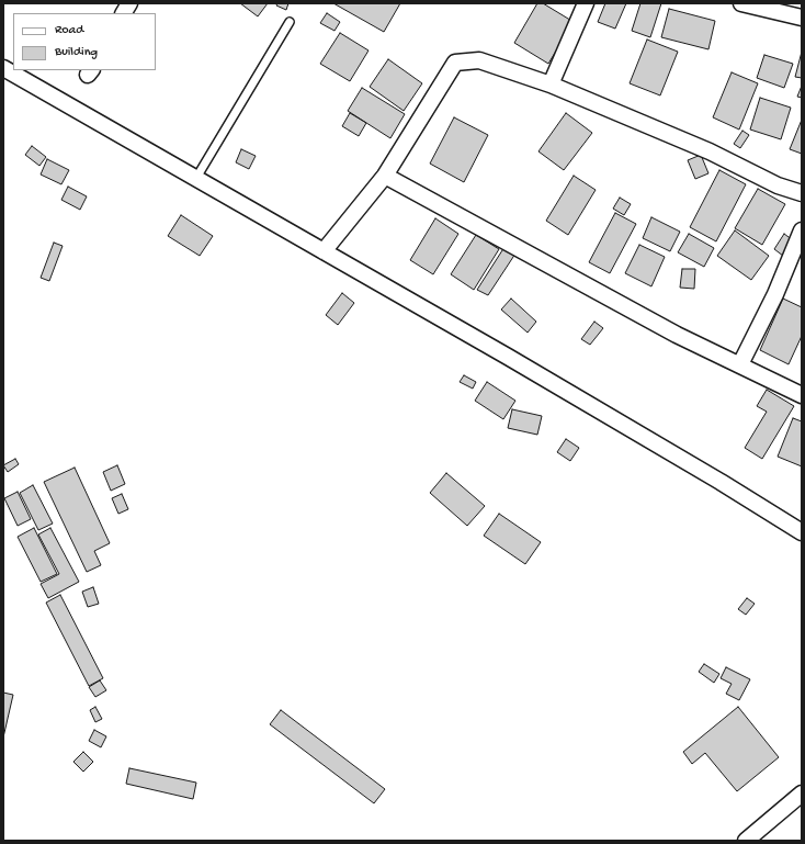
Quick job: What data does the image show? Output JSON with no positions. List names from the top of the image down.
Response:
{
  "legend": ["Road", "Building"]
}
